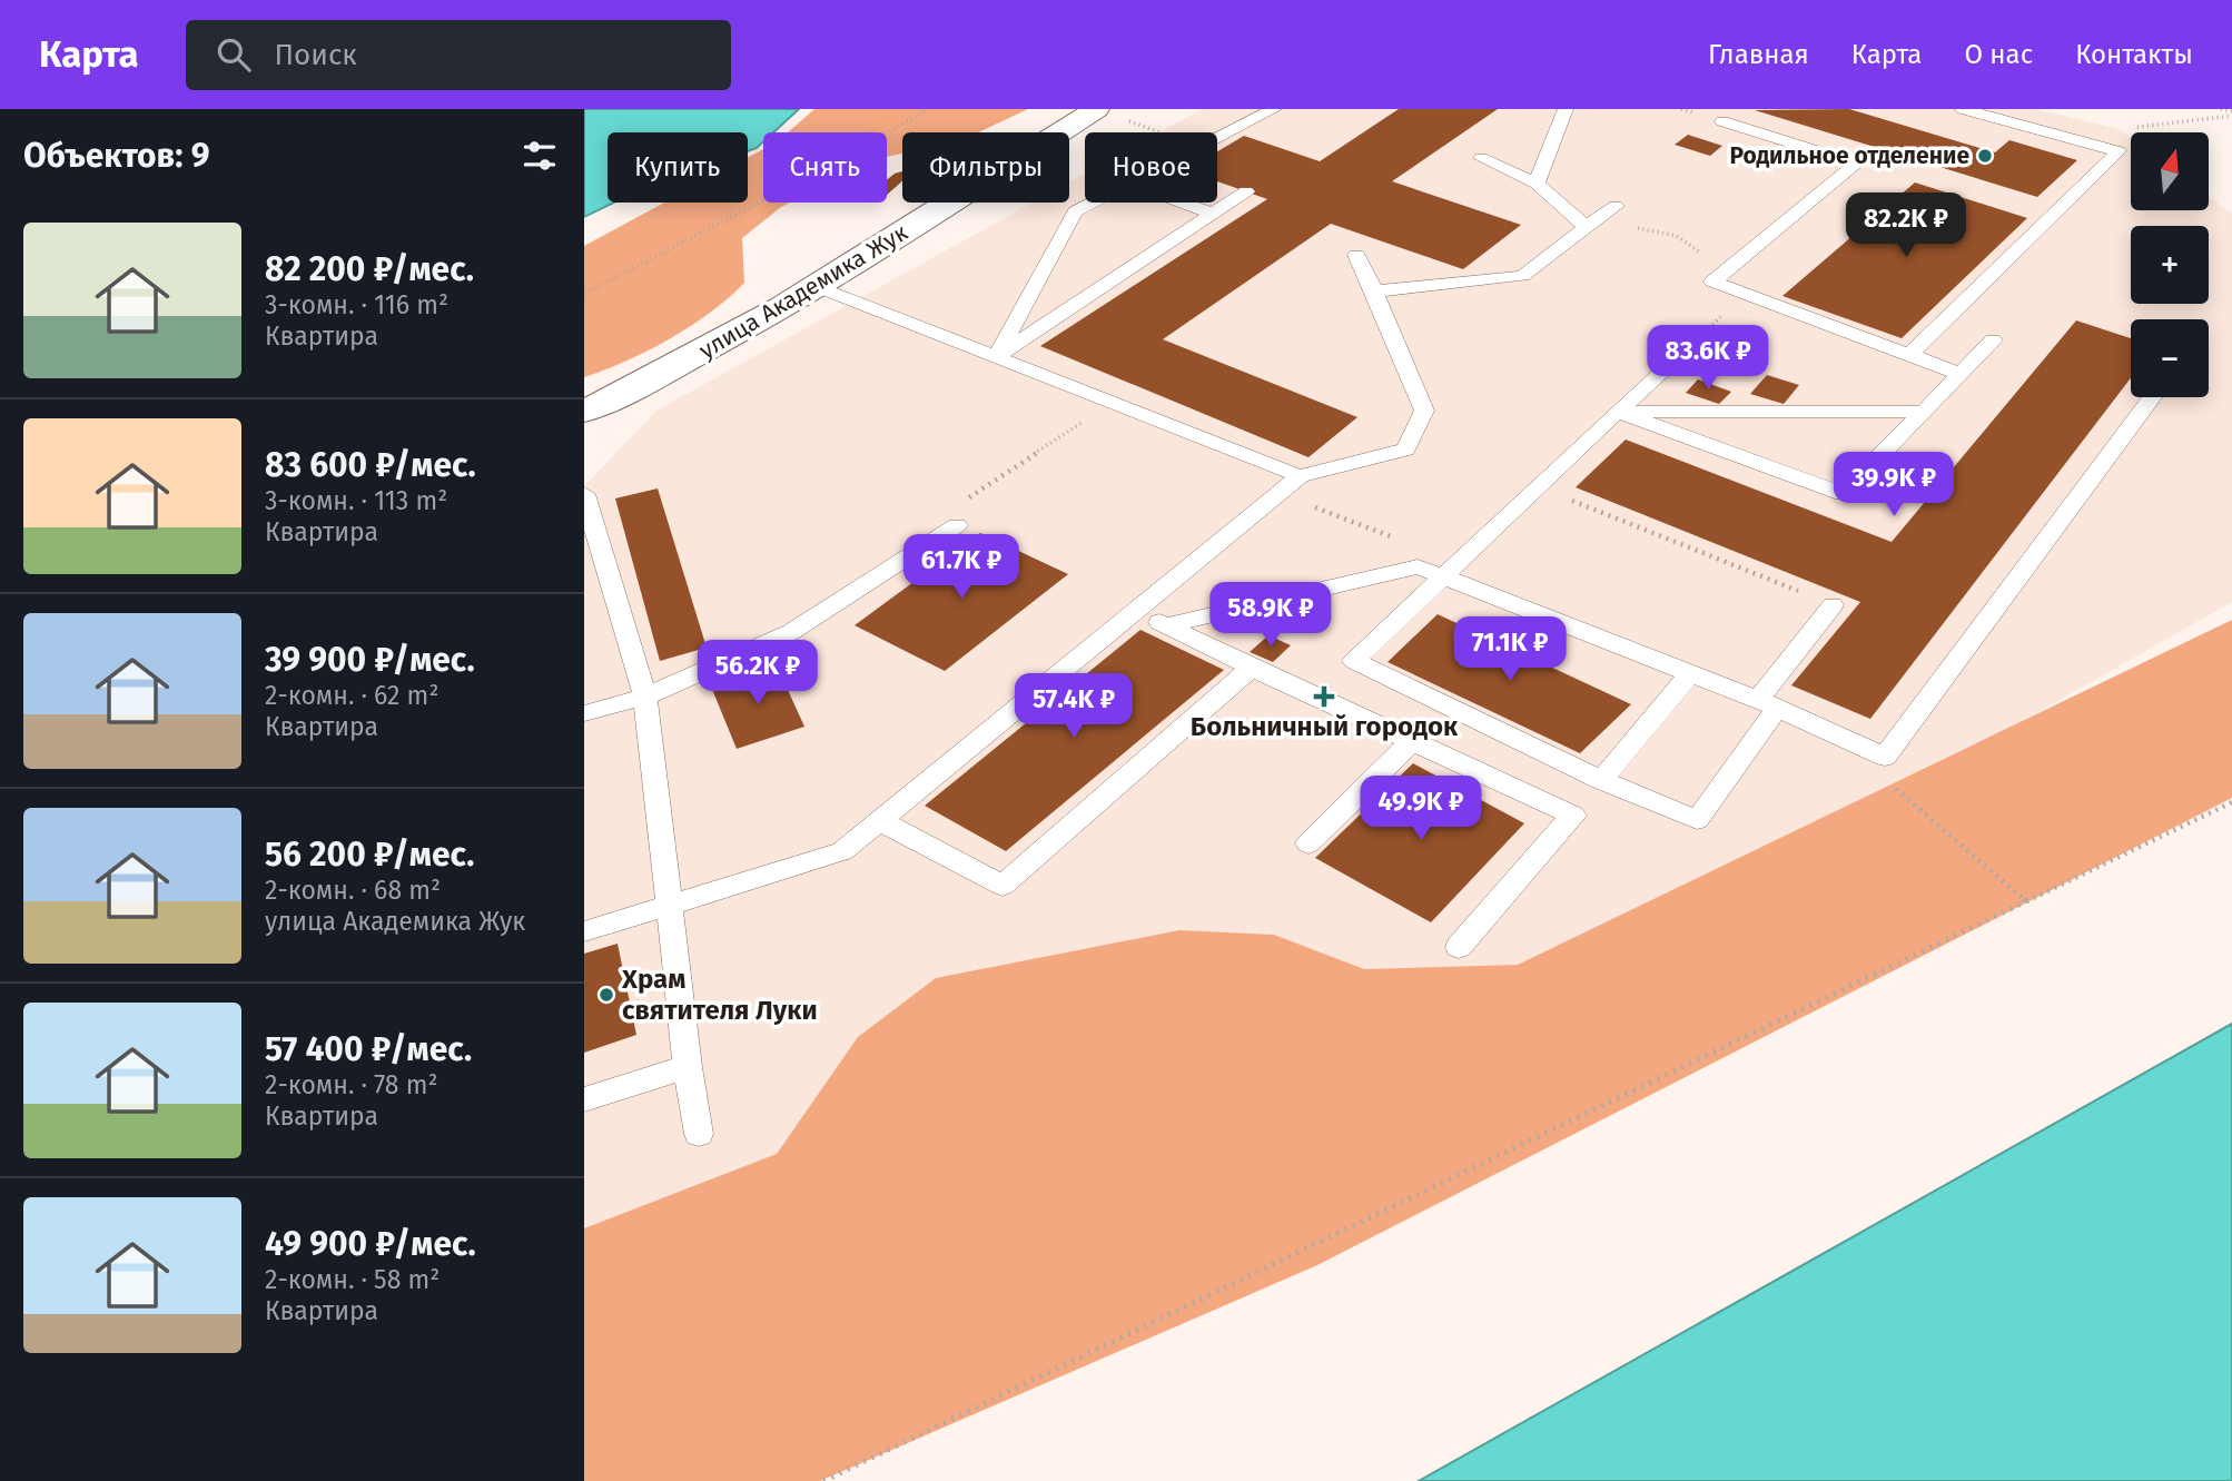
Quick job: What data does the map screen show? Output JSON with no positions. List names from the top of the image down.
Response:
{
  "streets": {
    "main road": ["улица Академика Жук"]
  },
  "places": {
    "other": ["Родильное отделение", "Храм святителя Луки"],
    "health": ["Больничный городок"]
  },
  "north": "top",
  "page": {
    "header": "Карта",
    "search": "Поиск",
    "nav": [
      "Главная",
      "Карта",
      "О нас",
      "Контакты"
    ],
    "heading": "Объектов: 9",
    "map_buttons": ["+", "−"],
    "chip": [
      "Купить",
      "Снять",
      "Фильтры",
      "Новое"
    ],
    "price": [
      "82.2K ₽",
      "83.6K ₽",
      "39.9K ₽",
      "61.7K ₽",
      "58.9K ₽",
      "71.1K ₽",
      "56.2K ₽",
      "57.4K ₽",
      "49.9K ₽"
    ],
    "list": [
      {
        "name": "82 200 ₽/мес.",
        "note": "3-комн. · 116 m² · Квартира"
      },
      {
        "name": "83 600 ₽/мес.",
        "note": "3-комн. · 113 m² · Квартира"
      },
      {
        "name": "39 900 ₽/мес.",
        "note": "2-комн. · 62 m² · Квартира"
      },
      {
        "name": "56 200 ₽/мес.",
        "note": "2-комн. · 68 m² · улица Академика Жук"
      },
      {
        "name": "57 400 ₽/мес.",
        "note": "2-комн. · 78 m² · Квартира"
      },
      {
        "name": "49 900 ₽/мес.",
        "note": "2-комн. · 58 m² · Квартира"
      }
    ]
  }
}
